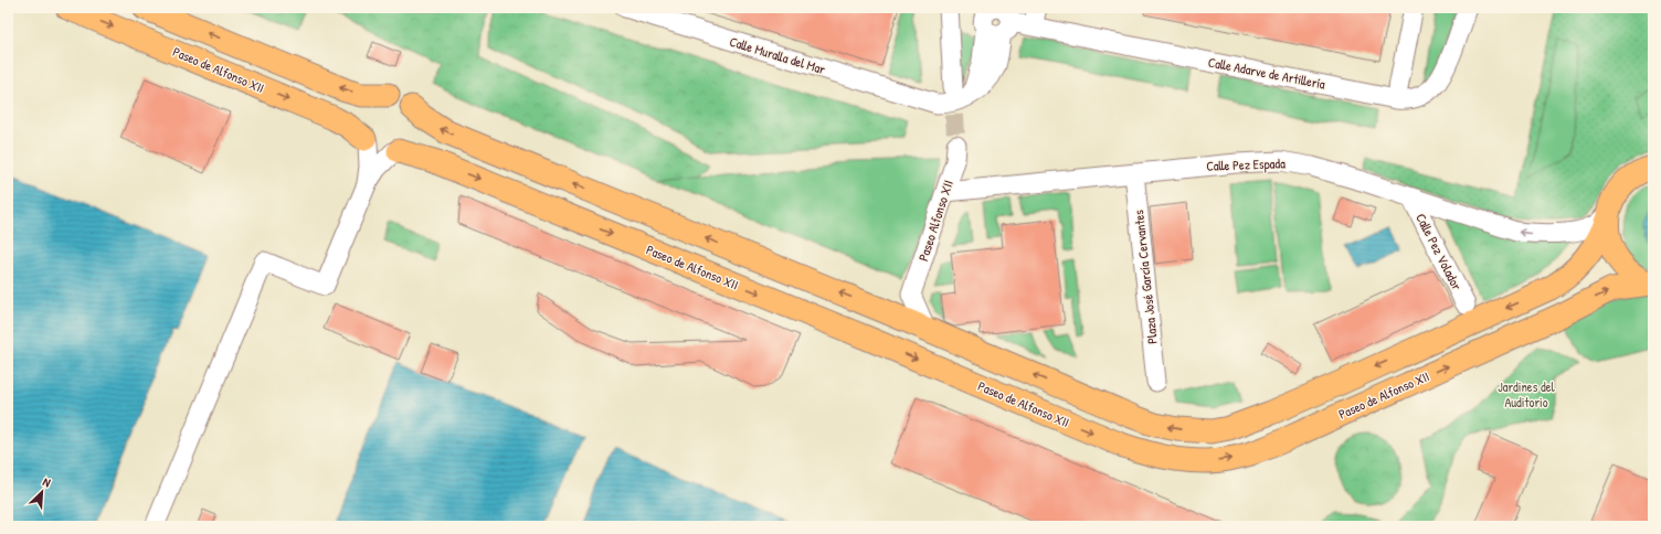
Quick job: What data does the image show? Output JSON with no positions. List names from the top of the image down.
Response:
{
  "streets": {
    "main road": ["Paseo de Alfonso XII"],
    "street": [
      "Calle Muralla del Mar",
      "Calle Adarve de Artillería",
      "Calle Pez Espada",
      "Paseo Alfonso XII",
      "Calle Pez Volador",
      "Plaza José García Cervantes"
    ]
  },
  "crossings": [
    ["Calle Muralla del Mar", "Calle Adarve de Artillería"],
    ["Calle Pez Espada", "Paseo Alfonso XII"],
    ["Calle Pez Espada", "Calle Pez Volador"],
    ["Calle Pez Espada", "Plaza José García Cervantes"]
  ],
  "parks": ["Jardines del Auditorio"],
  "north": "top right"
}
